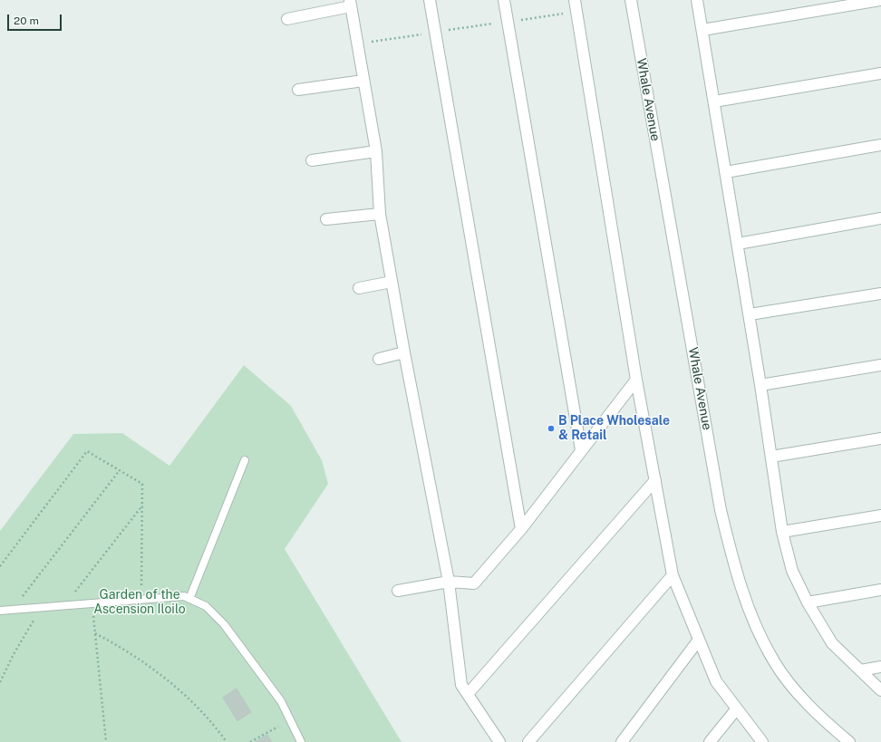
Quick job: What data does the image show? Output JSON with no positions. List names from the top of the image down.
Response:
{
  "streets": {
    "street": ["Whale Avenue"]
  },
  "parks": ["Garden of the Ascension Iloilo"],
  "places": ["B Place Wholesale & Retail"],
  "scale_bar": "20 m"
}
